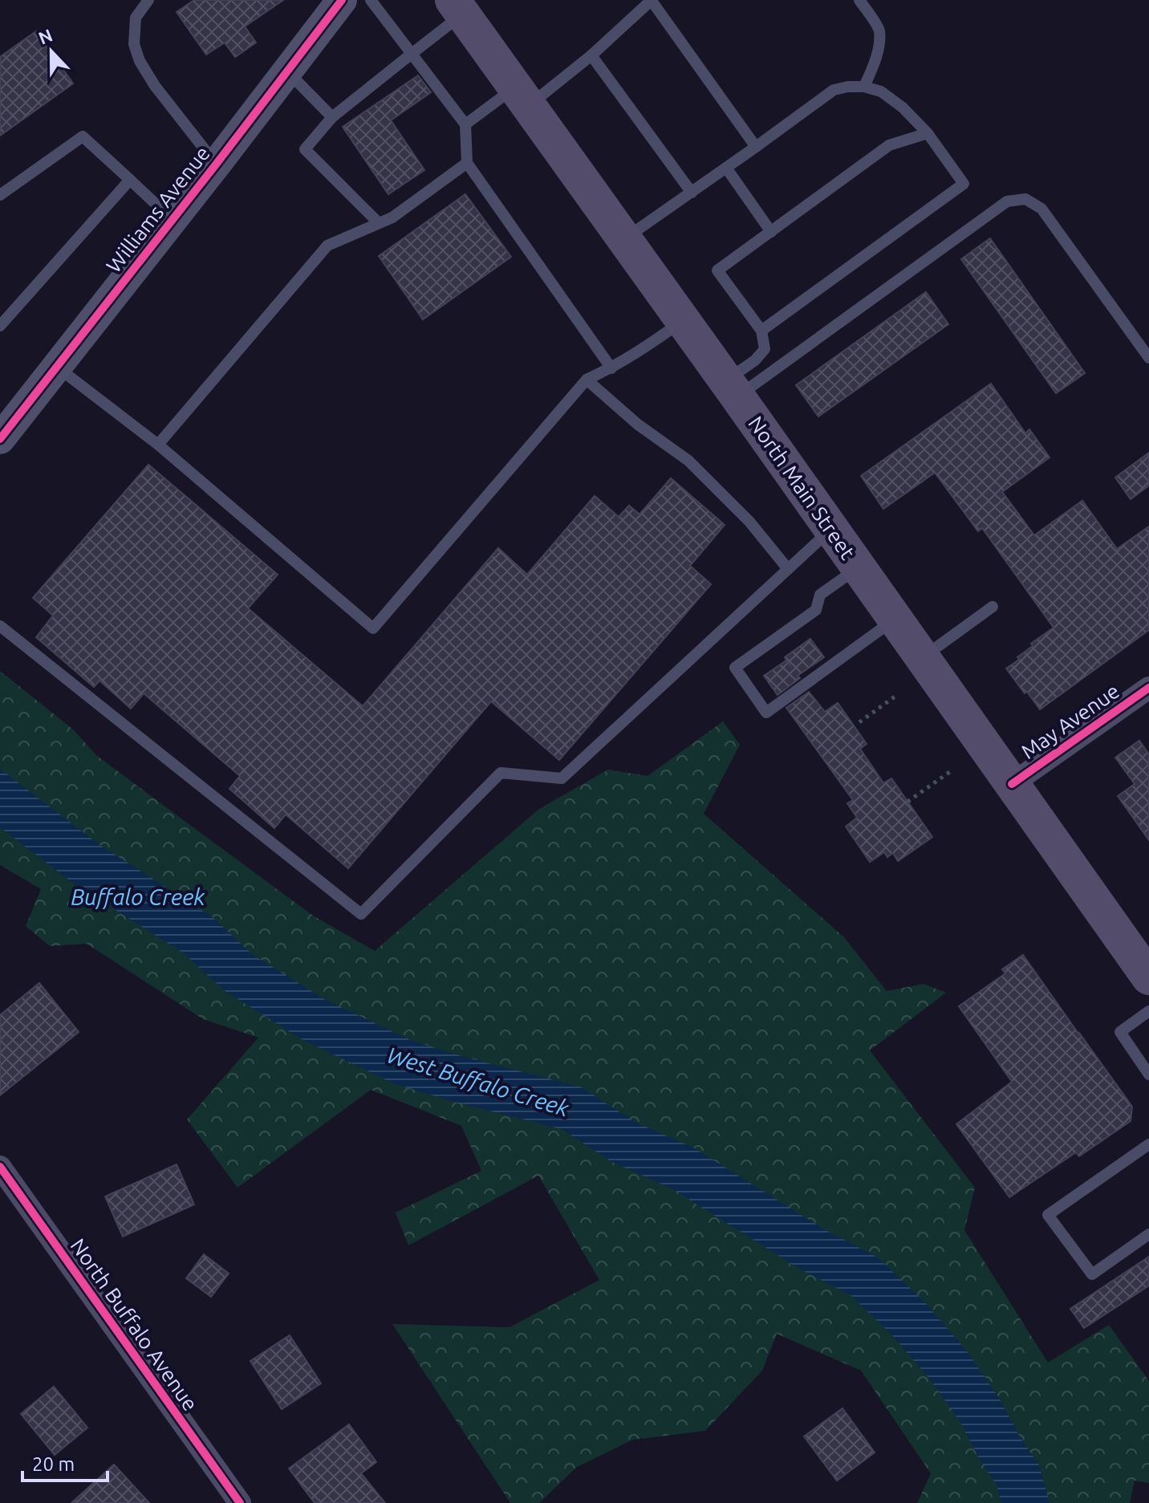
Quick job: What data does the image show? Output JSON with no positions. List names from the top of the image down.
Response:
{
  "streets": {
    "main road": ["North Main Street"],
    "street": ["Williams Avenue", "May Avenue", "North Buffalo Avenue"]
  },
  "crossings": [
    ["North Main Street", "May Avenue"]
  ],
  "water": ["Buffalo Creek", "West Buffalo Creek"],
  "scale_bar": "20 m",
  "north": "top"
}
